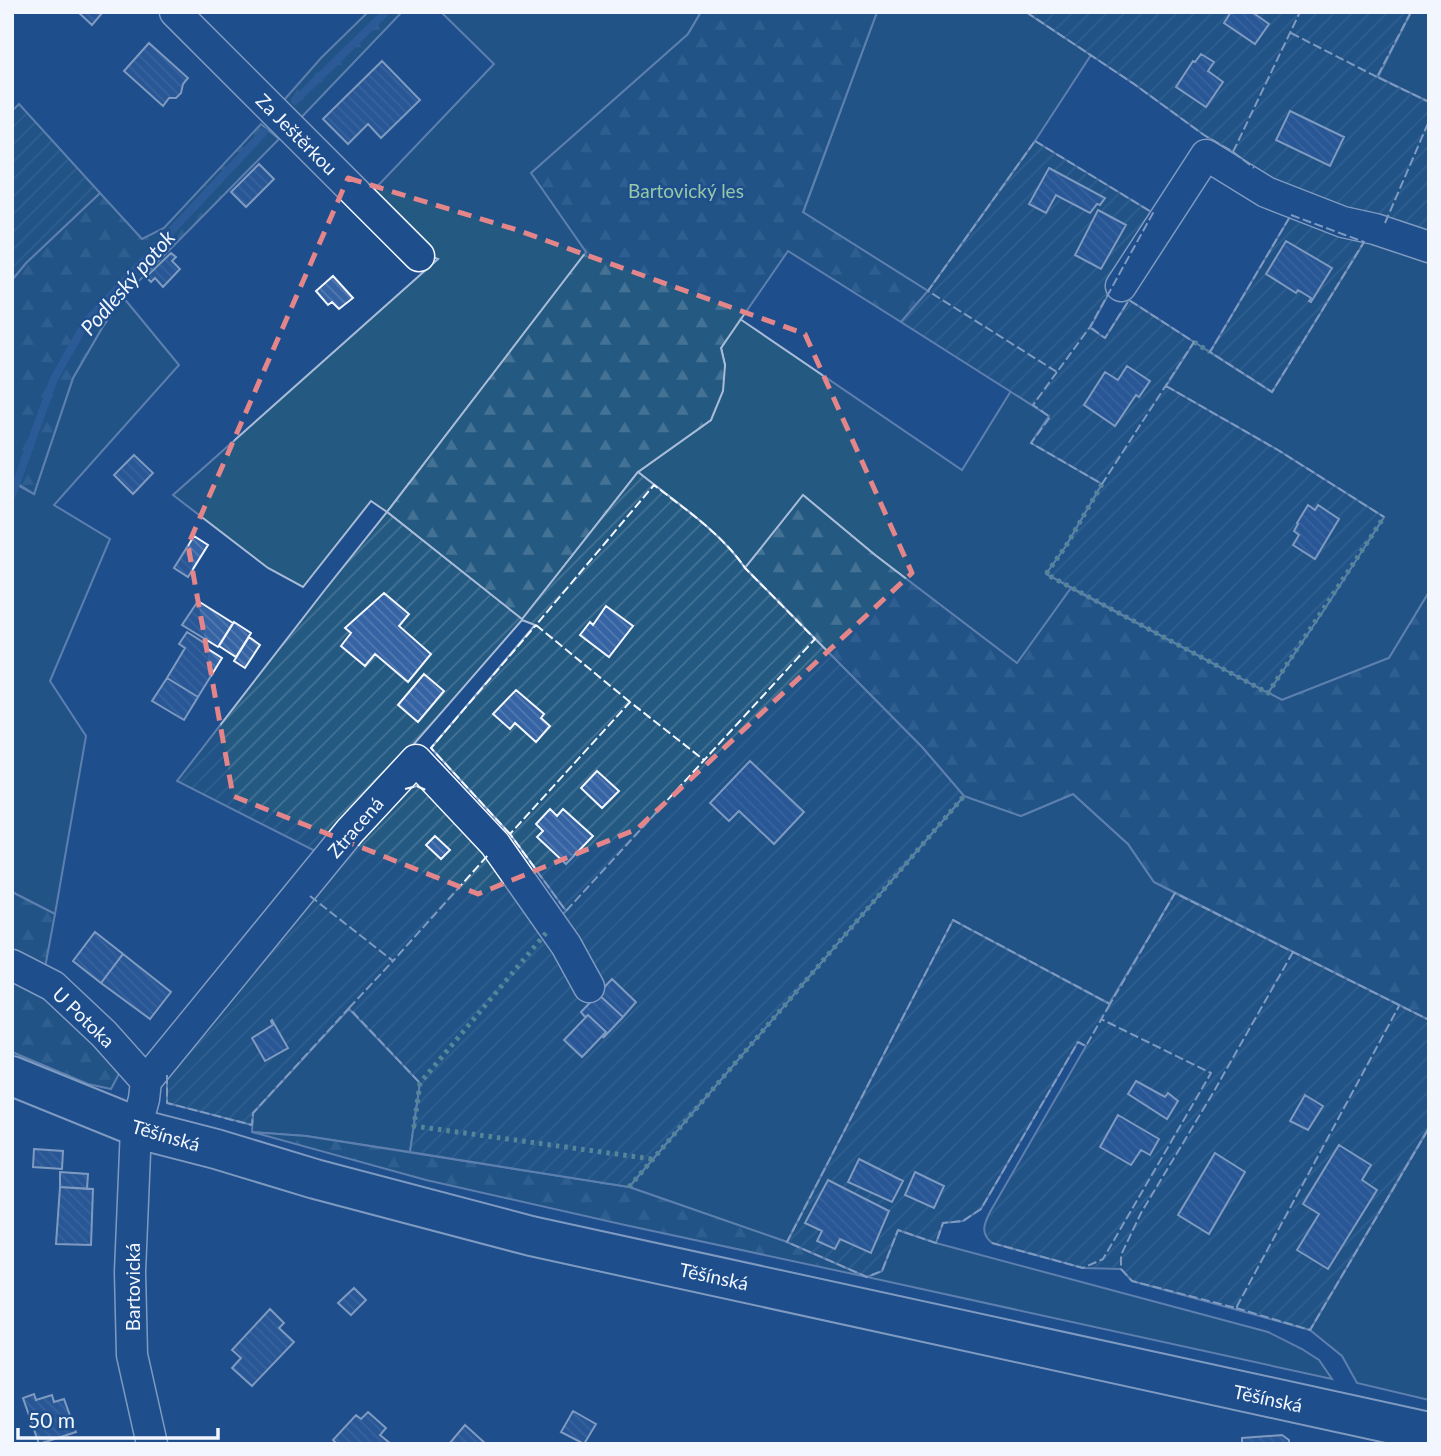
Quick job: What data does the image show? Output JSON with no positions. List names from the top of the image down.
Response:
{
  "streets": {
    "main road": ["Těšínská"],
    "street": [
      "Za Ještěrkou",
      "Ztracená",
      "U Potoka",
      "Bartovická"
    ]
  },
  "crossings": [
    ["Ztracená", "U Potoka"],
    ["Ztracená", "Těšínská"],
    ["Ztracená", "Bartovická"],
    ["Těšínská", "Bartovická"]
  ],
  "water": ["Podleský potok"],
  "parks": ["Bartovický les"],
  "scale_bar": "50 m"
}
